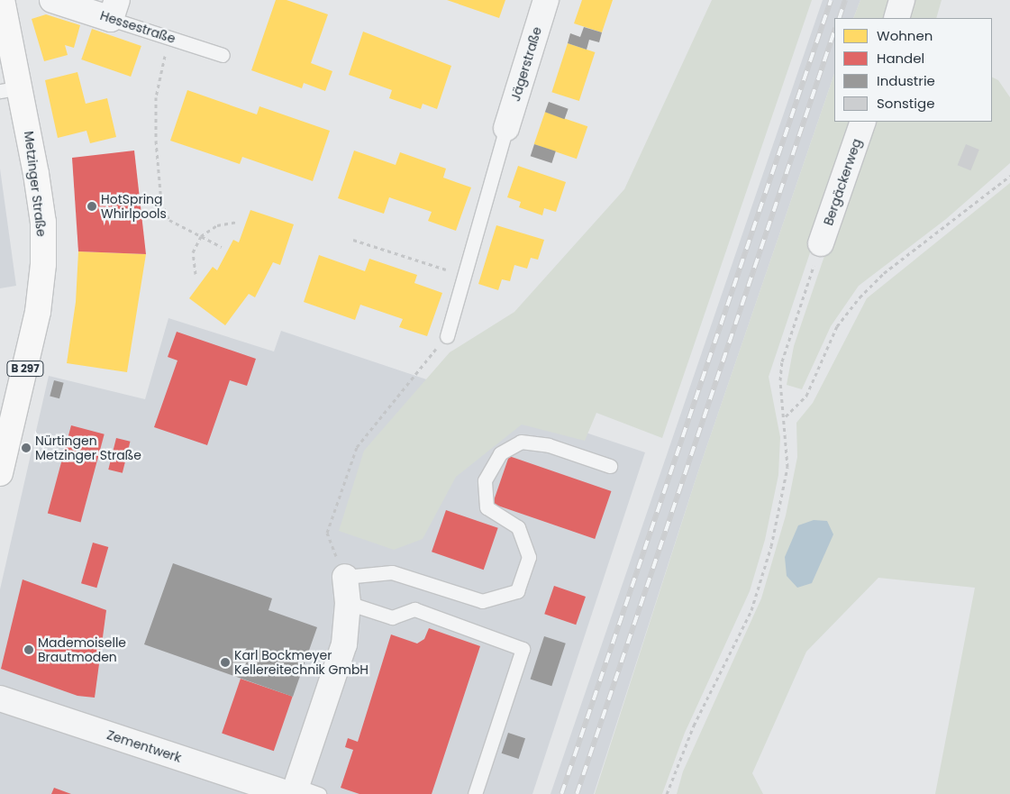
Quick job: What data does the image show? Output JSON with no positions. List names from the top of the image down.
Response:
{
  "streets": {
    "main road": ["Metzinger Straße", "B 297"],
    "street": [
      "Hessestraße",
      "Jägerstraße",
      "Bergäckerweg",
      "Zementwerk"
    ]
  },
  "places": [
    "HotSpring Whirlpools",
    "Nürtingen Metzinger Straße",
    "Mademoiselle Brautmoden",
    "Karl Bockmeyer Kellereitechnik GmbH"
  ],
  "legend": [
    "Wohnen",
    "Handel",
    "Industrie",
    "Sonstige"
  ]
}
